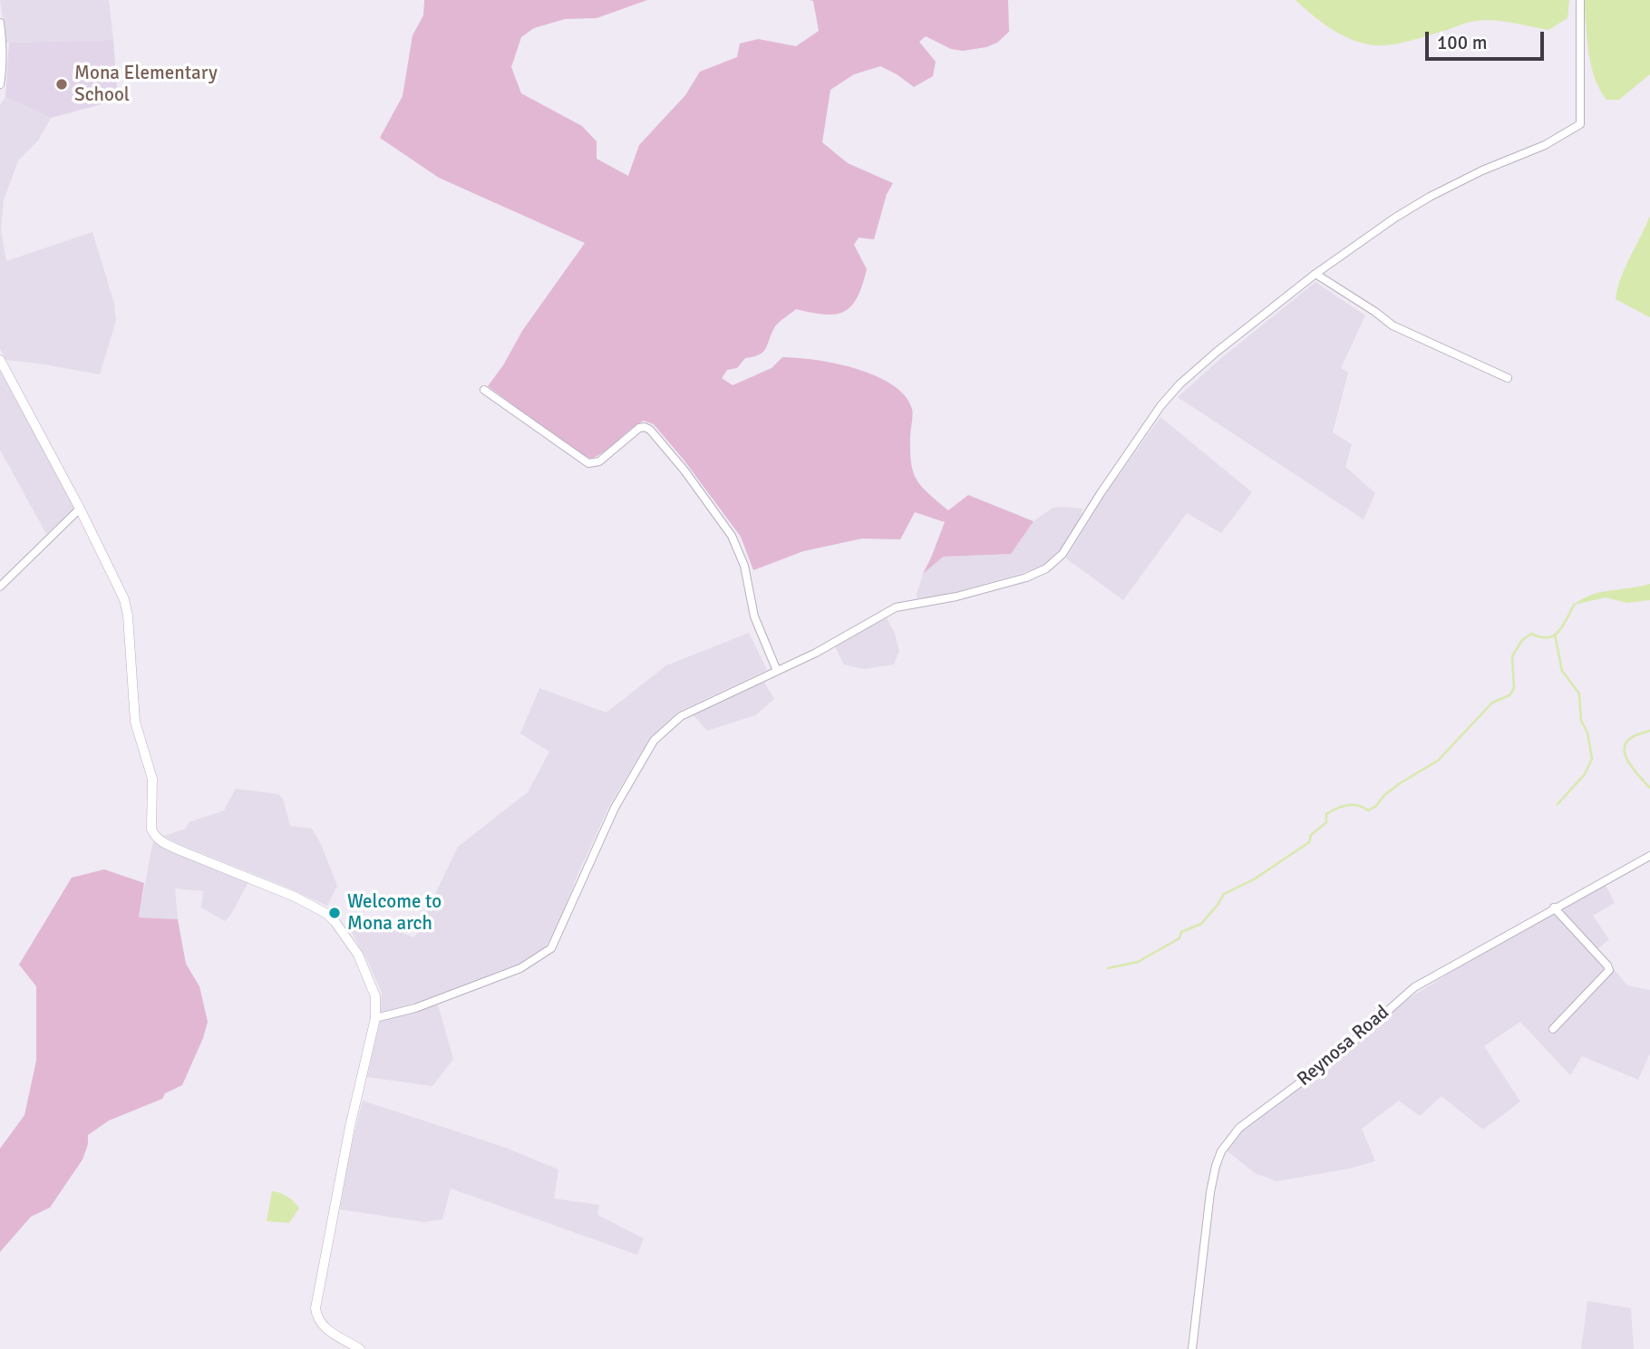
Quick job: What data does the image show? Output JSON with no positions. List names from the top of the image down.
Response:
{
  "streets": {
    "street": ["Reynosa Road"]
  },
  "places": ["Mona Elementary School", "Welcome to Mona arch"],
  "scale_bar": "100 m"
}
